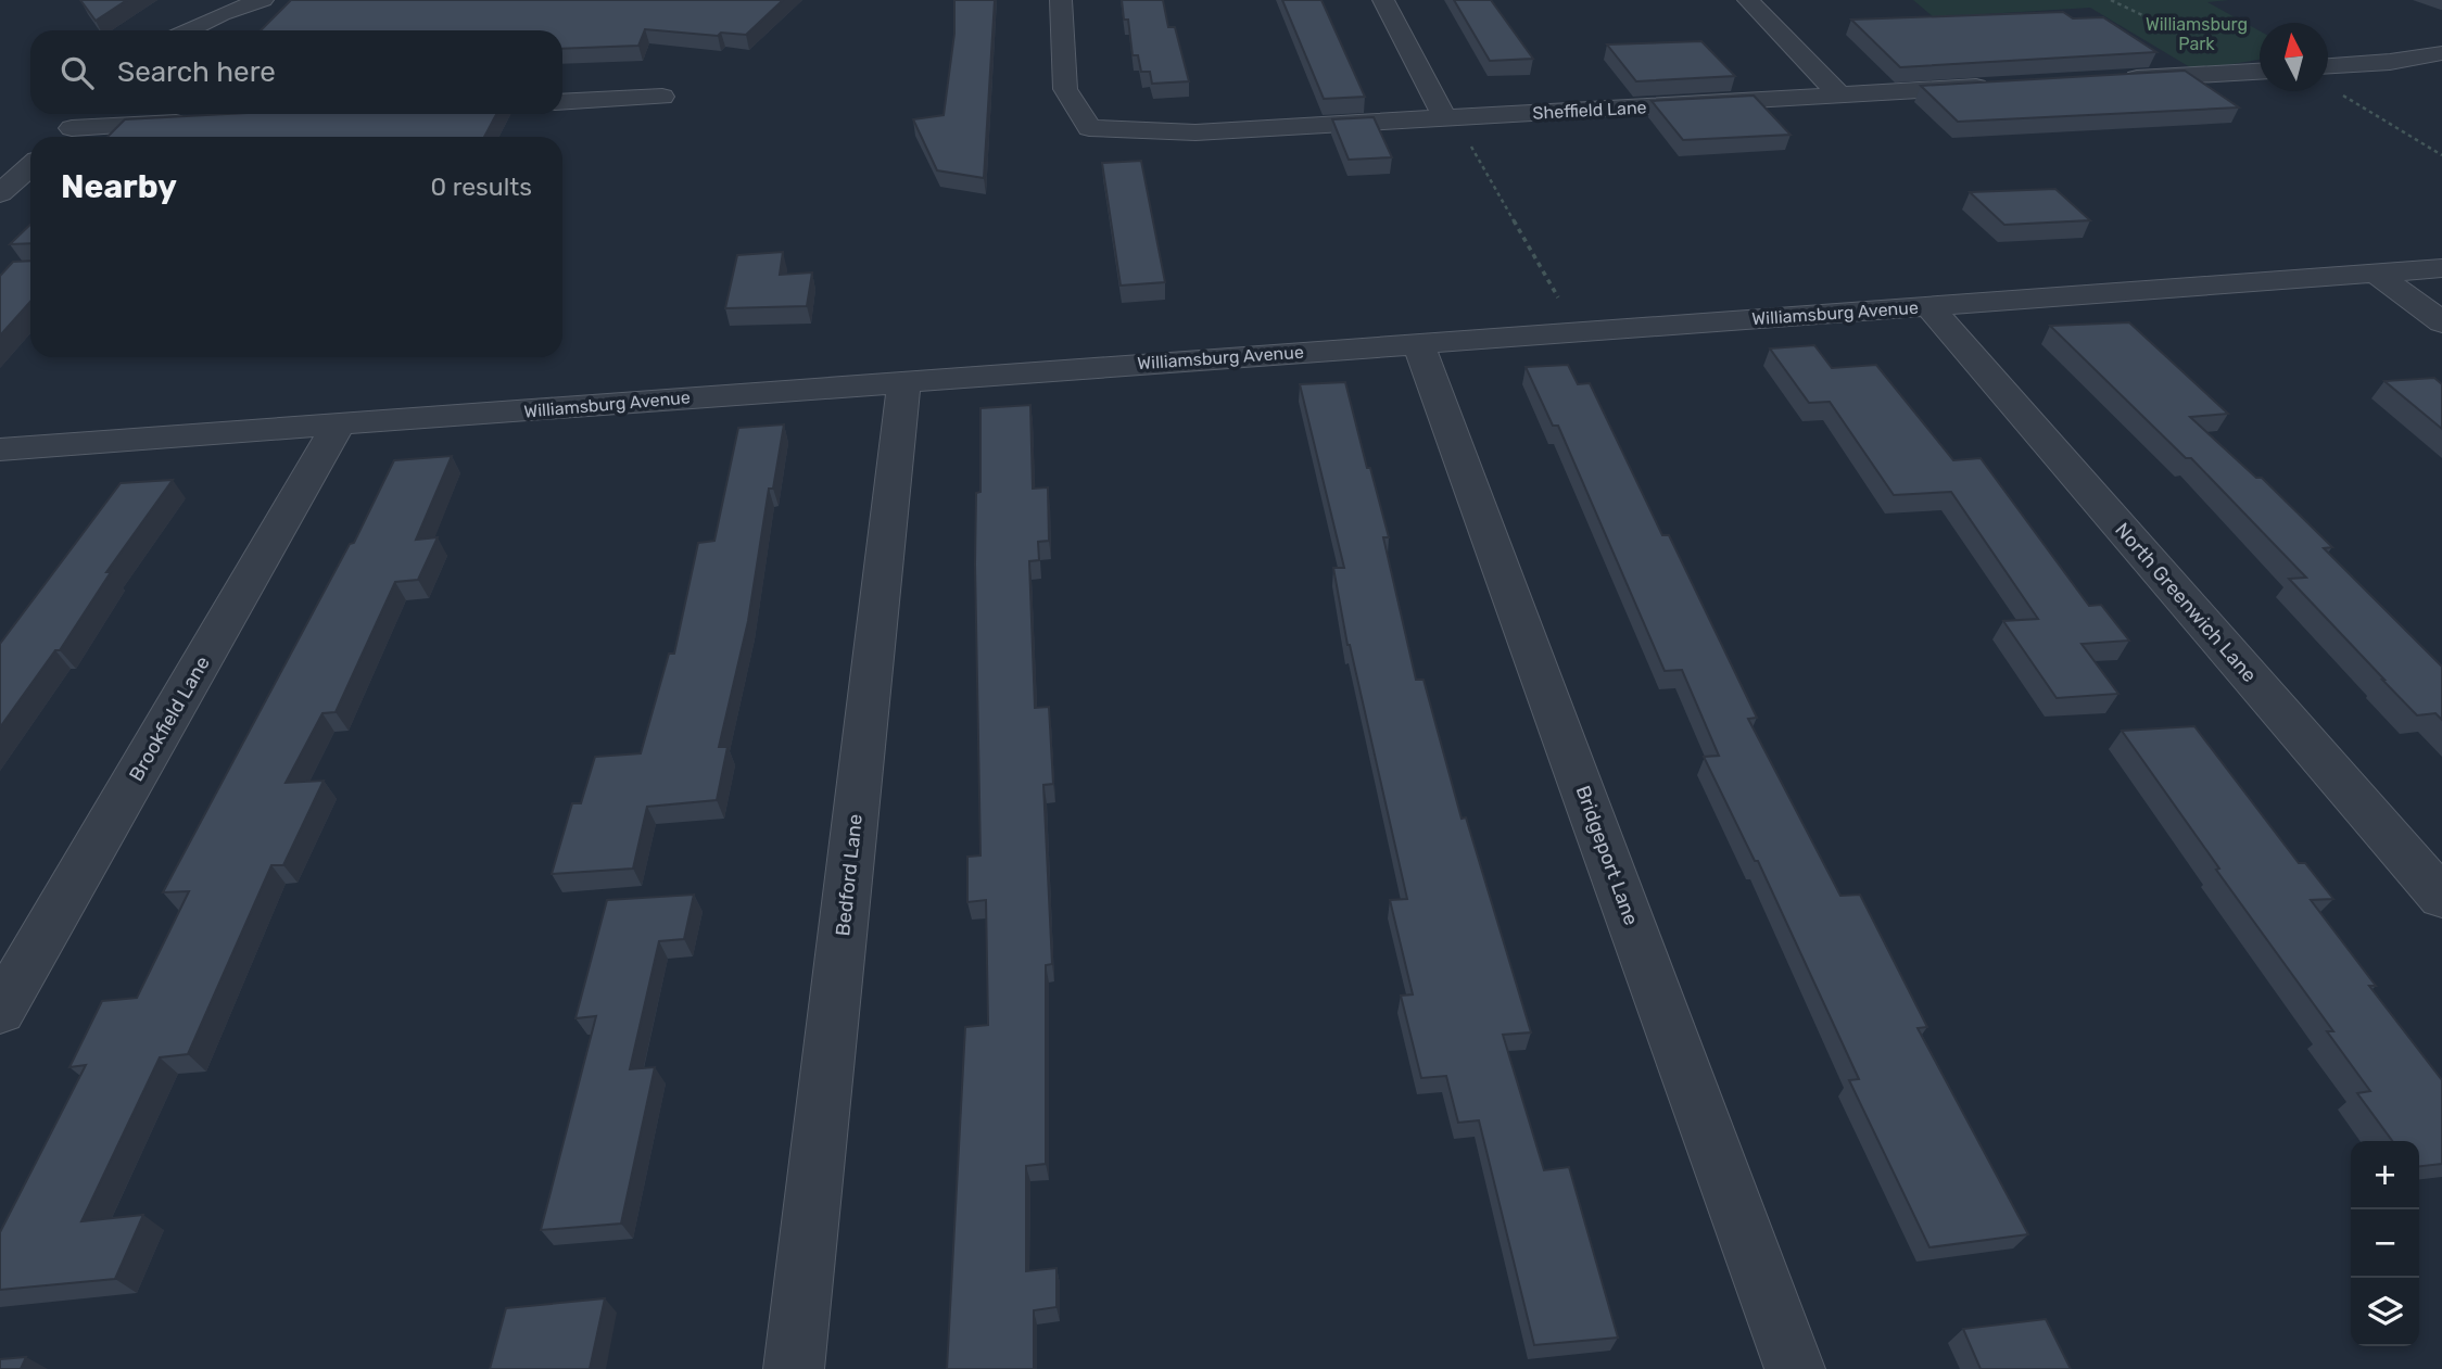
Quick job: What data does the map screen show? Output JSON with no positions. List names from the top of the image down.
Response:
{
  "streets": {
    "street": [
      "Sheffield Lane",
      "Williamsburg Avenue",
      "North Greenwich Lane",
      "Brookfield Lane",
      "Bridgeport Lane",
      "Bedford Lane"
    ]
  },
  "crossings": [
    ["Williamsburg Avenue", "North Greenwich Lane"],
    ["Williamsburg Avenue", "Brookfield Lane"],
    ["Williamsburg Avenue", "Bridgeport Lane"],
    ["Williamsburg Avenue", "Bedford Lane"]
  ],
  "parks": ["Williamsburg Park"],
  "north": "top",
  "page": {
    "search": "Search here",
    "heading": ["Nearby", "0 results"],
    "map_buttons": ["+", "−"]
  }
}
